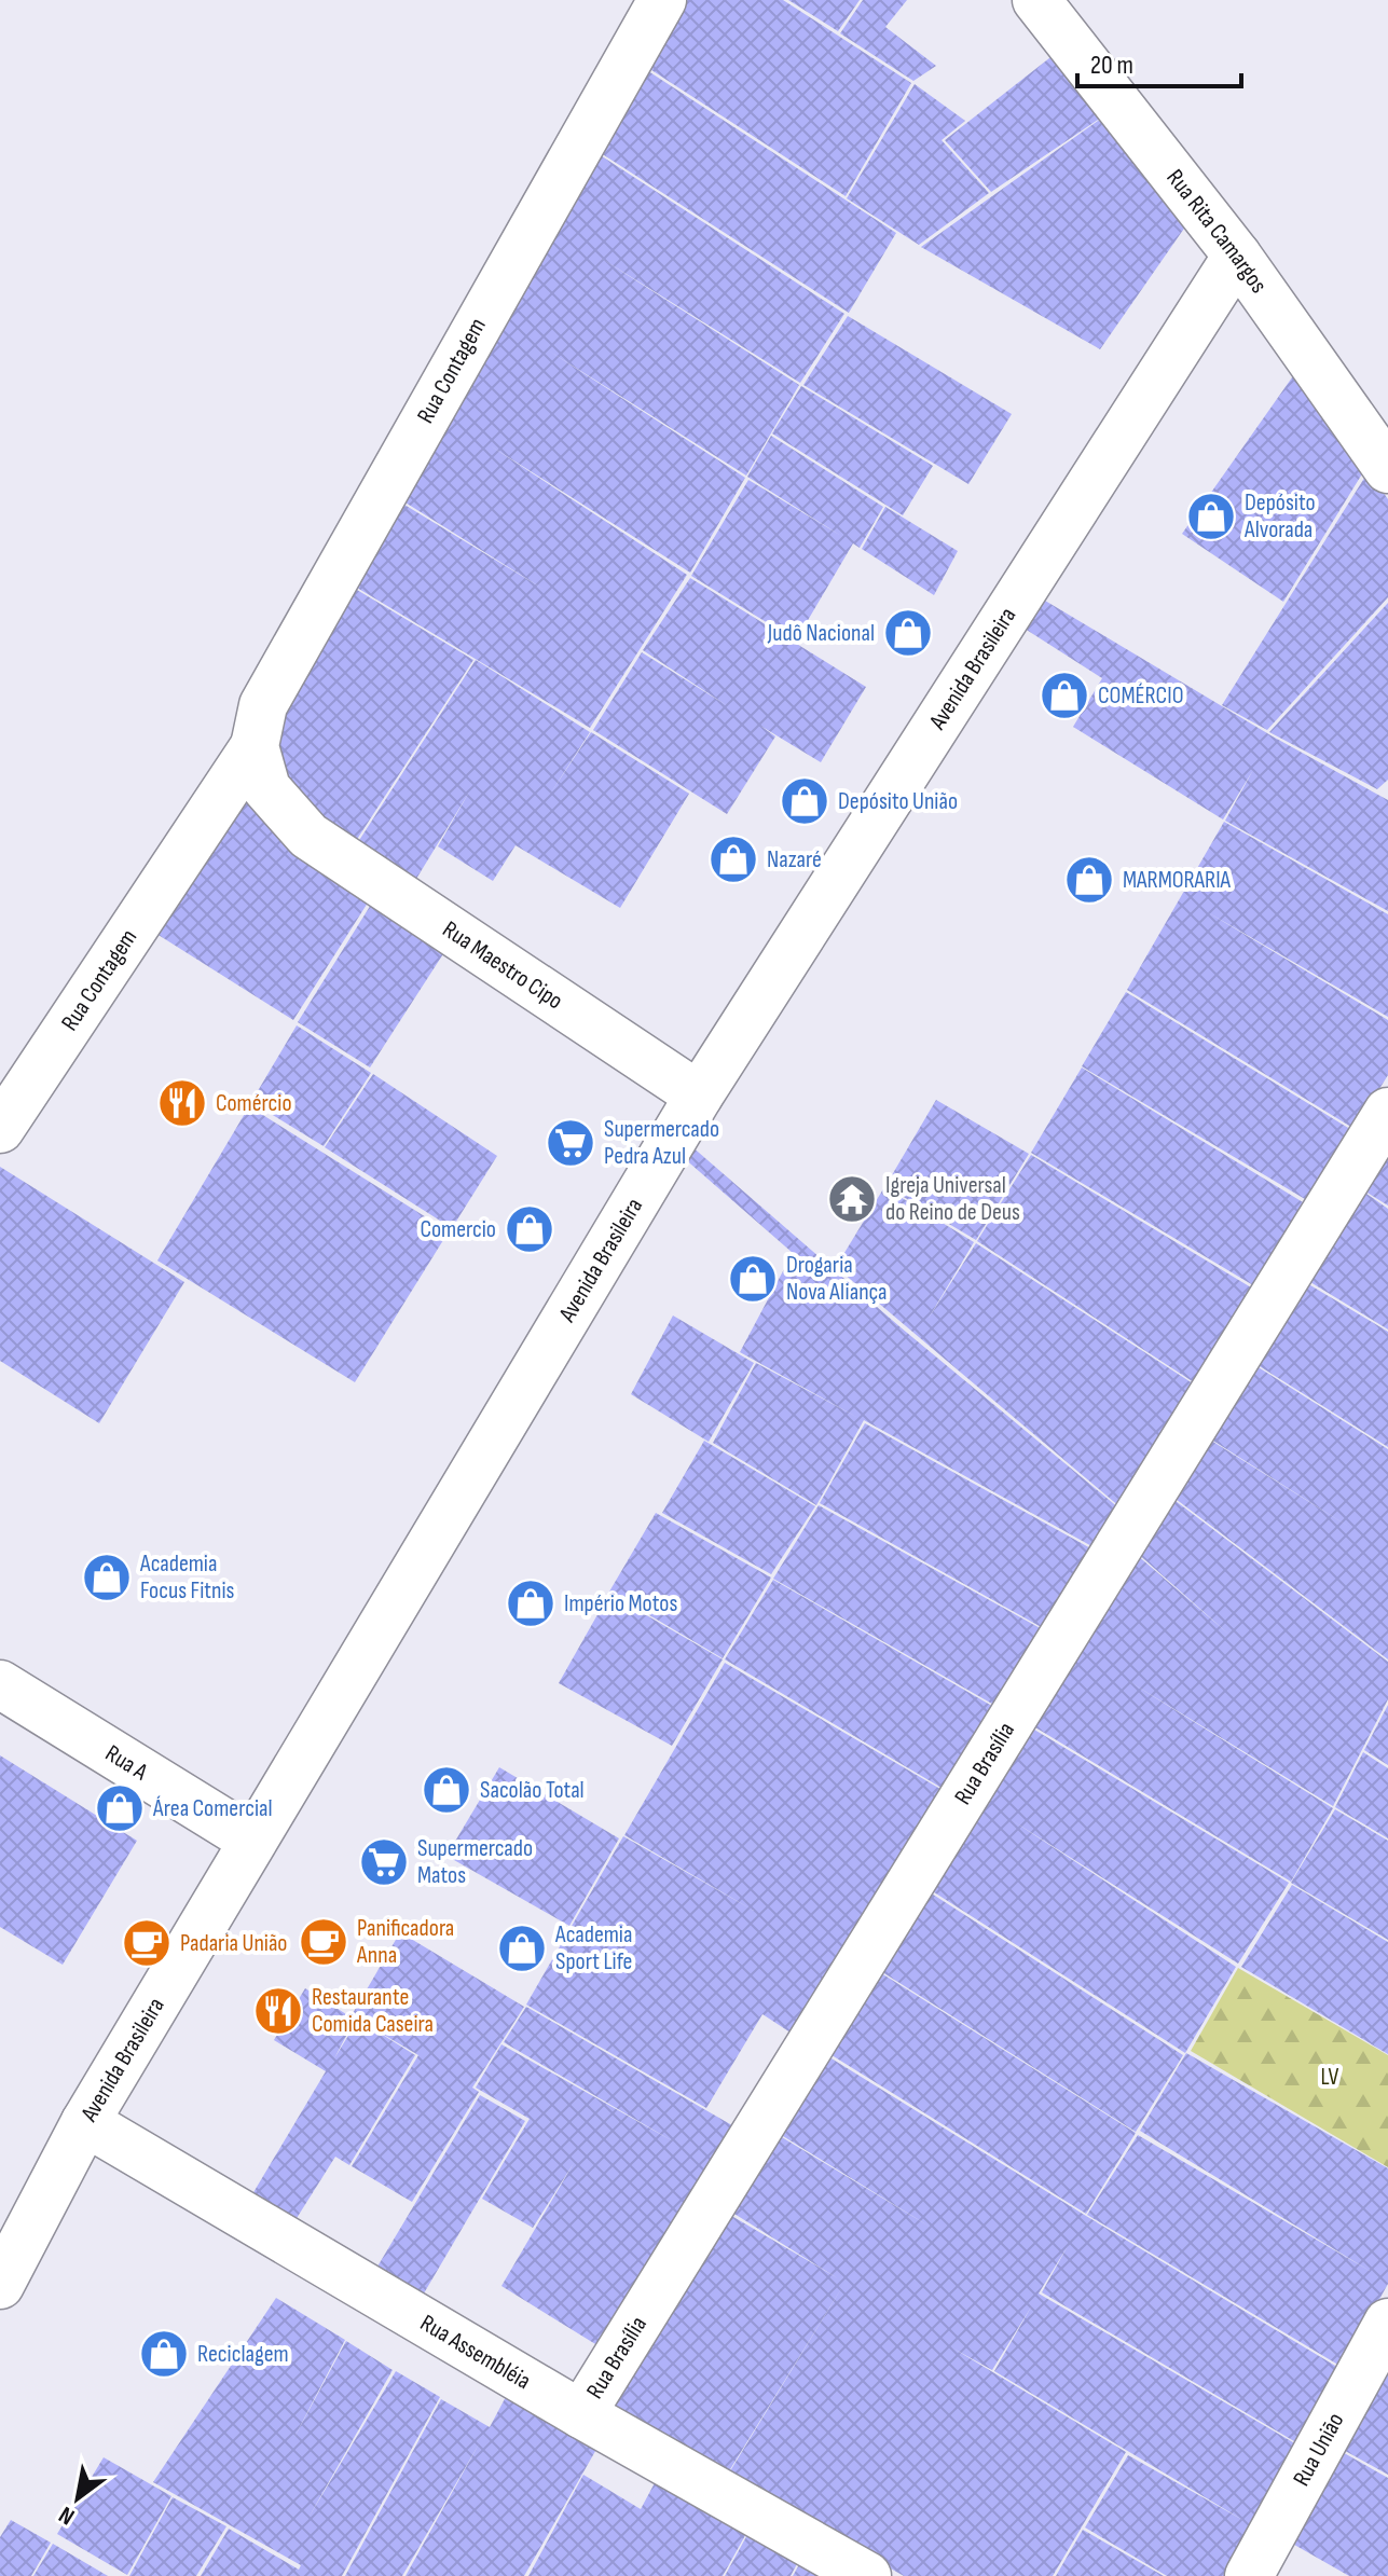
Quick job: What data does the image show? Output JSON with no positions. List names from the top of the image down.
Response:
{
  "streets": {
    "street": [
      "Rua Rita Camargos",
      "Rua Contagem",
      "Avenida Brasileira",
      "Rua Maestro Cipo",
      "Rua A",
      "Rua Brasília",
      "Rua Assembléia",
      "Rua União"
    ]
  },
  "crossings": [
    ["Rua Rita Camargos", "Avenida Brasileira"],
    ["Rua Contagem", "Rua Maestro Cipo"],
    ["Avenida Brasileira", "Rua Maestro Cipo"],
    ["Avenida Brasileira", "Rua A"],
    ["Avenida Brasileira", "Rua Assembléia"],
    ["Rua Brasília", "Rua Assembléia"]
  ],
  "parks": ["LV"],
  "places": {
    "shop": [
      "Depósito Alvorada",
      "Judô Nacional",
      "COMÉRCIO",
      "Depósito União",
      "Nazaré",
      "MARMORARIA",
      "Comercio",
      "Drogaria Nova Aliança",
      "Academia Focus Fitnis",
      "Império Motos",
      "Sacolão Total",
      "Área Comercial",
      "Academia Sport Life",
      "Reciclagem"
    ],
    "restaurant": ["Comércio", "Restaurante Comida Caseira"],
    "supermarket": ["Supermercado Pedra Azul", "Supermercado Matos"],
    "temple": ["Igreja Universal do Reino de Deus"],
    "cafe": ["Panificadora Anna", "Padaria União"]
  },
  "scale_bar": "20 m",
  "north": "bottom left"
}
